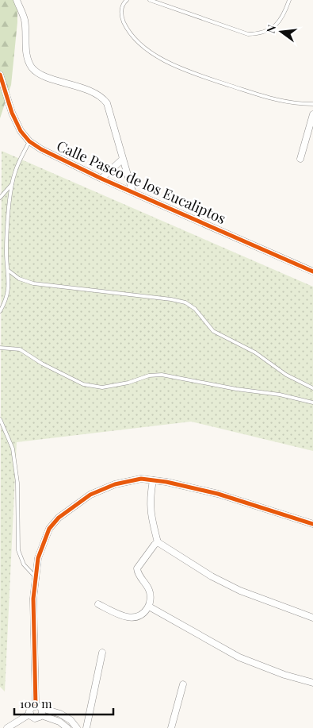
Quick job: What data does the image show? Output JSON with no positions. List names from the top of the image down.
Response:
{
  "streets": {
    "street": ["Calle Paseo de los Eucaliptos"]
  },
  "scale_bar": "100 m",
  "north": "left"
}
